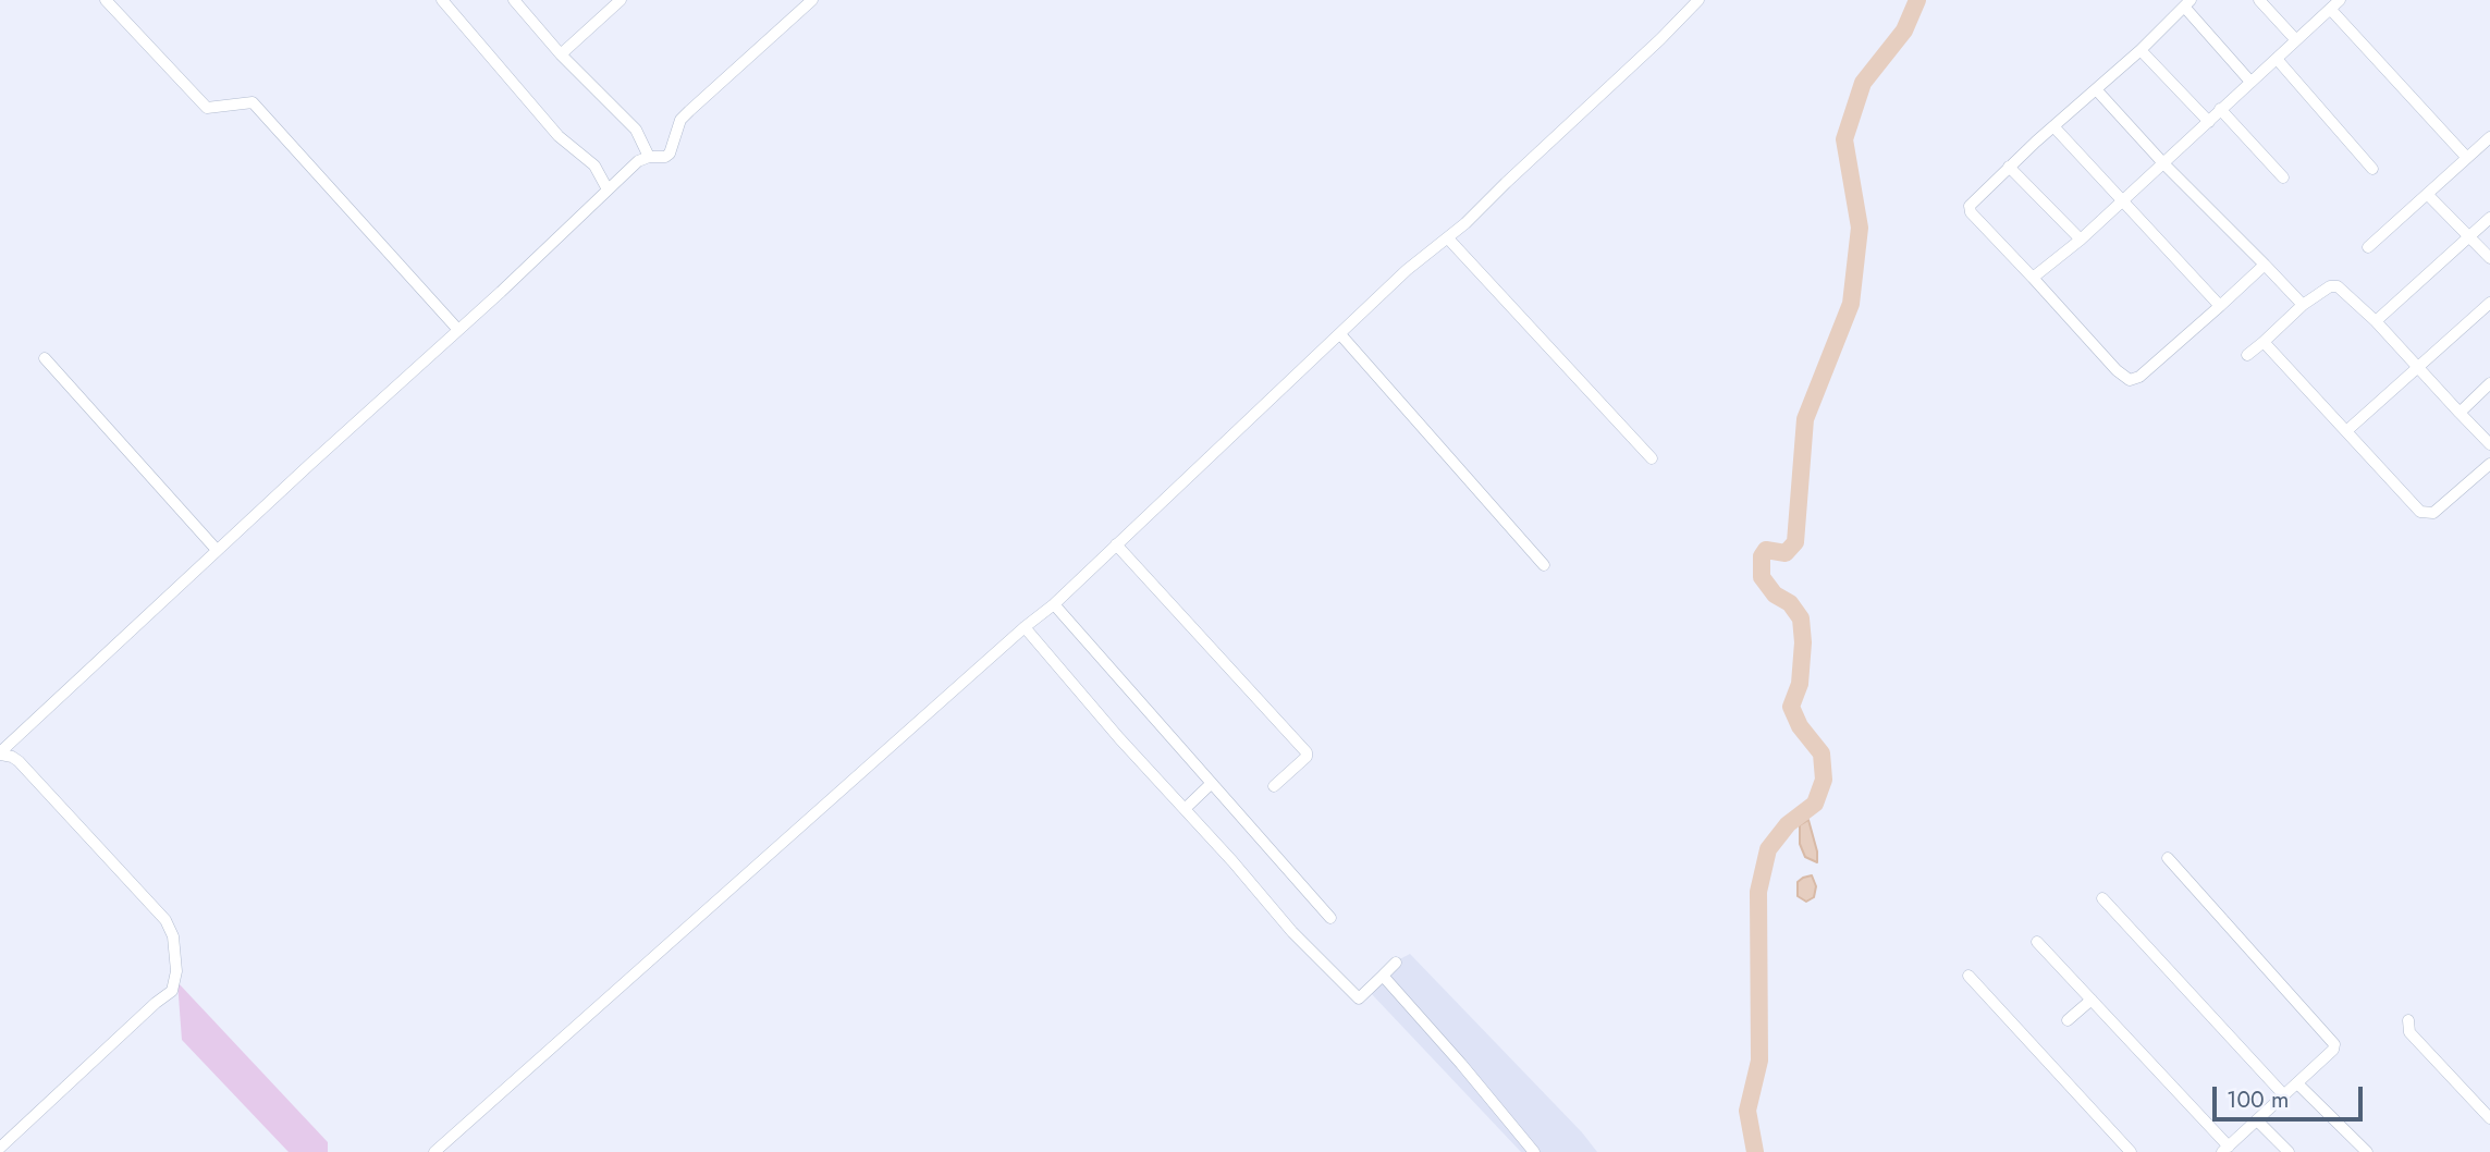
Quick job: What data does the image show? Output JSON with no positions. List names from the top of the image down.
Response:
{
  "scale_bar": "100 m"
}
